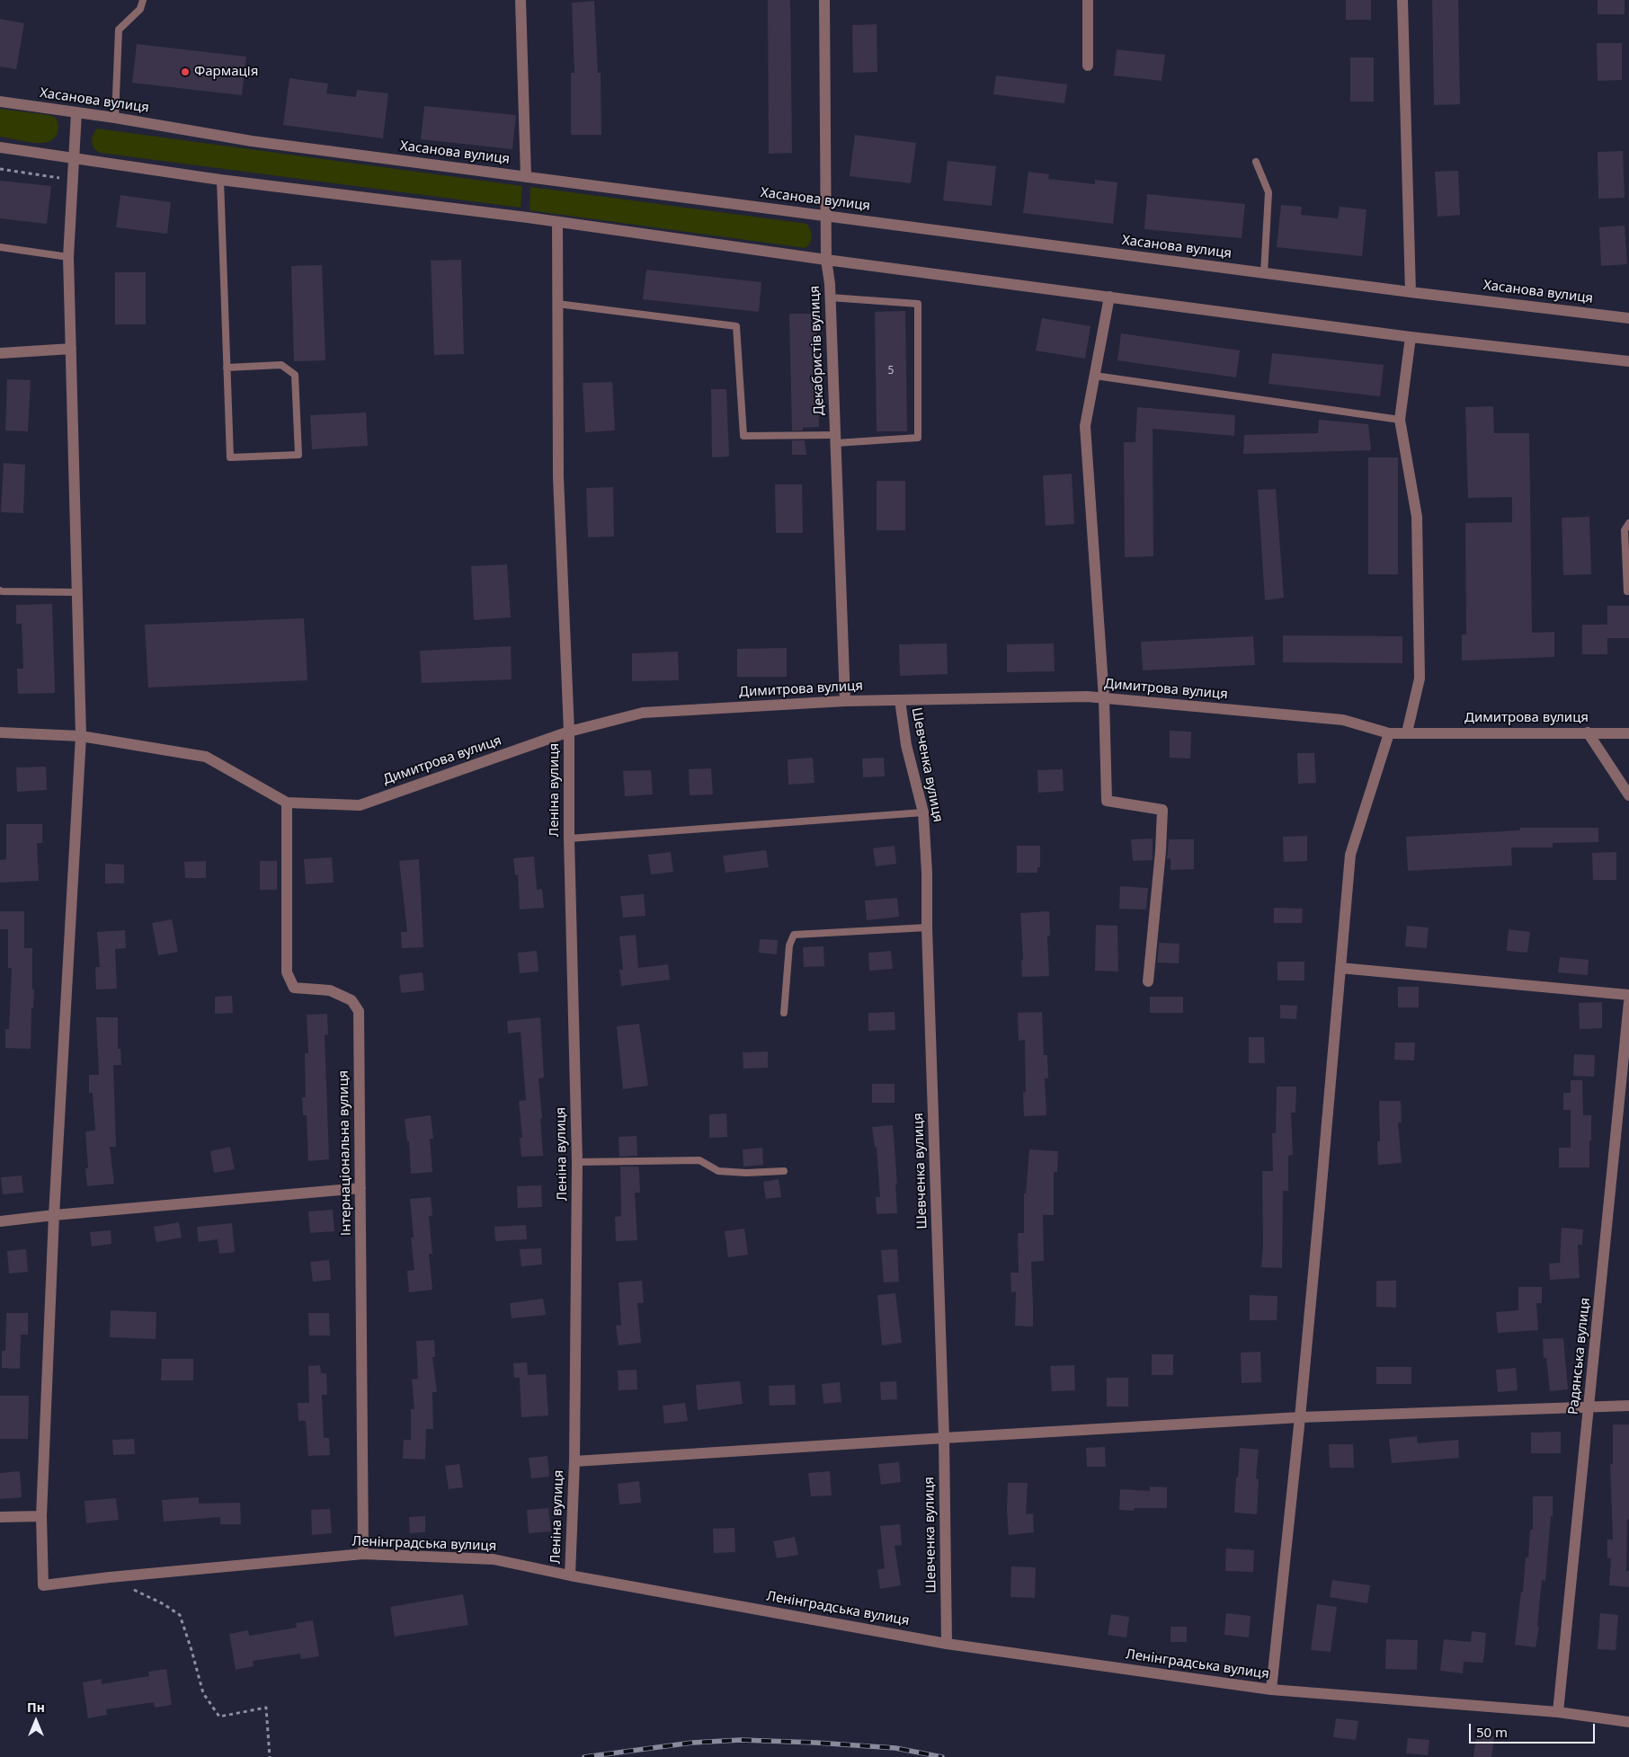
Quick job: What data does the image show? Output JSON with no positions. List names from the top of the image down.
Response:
{
  "streets": {
    "street": [
      "Хасанова вулиця",
      "Декабристів вулиця",
      "Димитрова вулиця",
      "Шевченка вулиця",
      "Леніна вулиця",
      "Інтернаціональна вулиця",
      "Радянська вулиця",
      "Ленінградська вулиця"
    ]
  },
  "crossings": [
    ["Хасанова вулиця", "Декабристів вулиця"],
    ["Декабристів вулиця", "Димитрова вулиця"],
    ["Димитрова вулиця", "Шевченка вулиця"],
    ["Димитрова вулиця", "Леніна вулиця"],
    ["Димитрова вулиця", "Інтернаціональна вулиця"],
    ["Шевченка вулиця", "Ленінградська вулиця"],
    ["Леніна вулиця", "Ленінградська вулиця"],
    ["Інтернаціональна вулиця", "Ленінградська вулиця"],
    ["Радянська вулиця", "Ленінградська вулиця"]
  ],
  "places": ["Фармація"],
  "house_numbers": ["5"],
  "scale_bar": "50 m",
  "north": "top"
}
